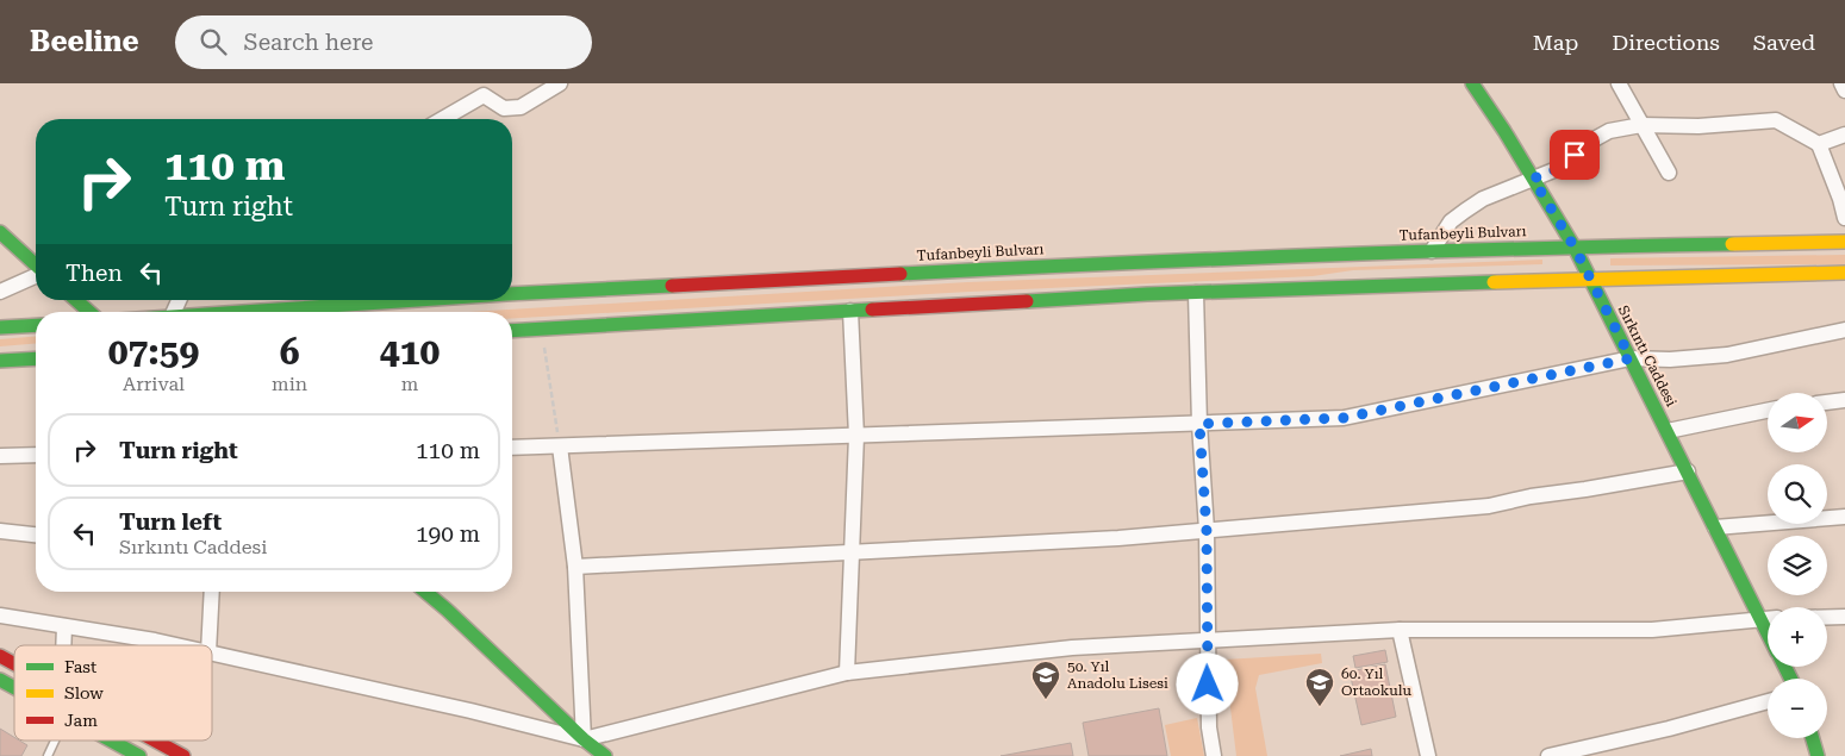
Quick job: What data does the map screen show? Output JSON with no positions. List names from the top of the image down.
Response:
{
  "streets": {
    "main road": ["Tufanbeyli Bulvarı", "Sırkıntı Caddesi"]
  },
  "crossings": [
    ["Tufanbeyli Bulvarı", "Sırkıntı Caddesi"]
  ],
  "places": {
    "school or university": ["50. Yıl Anadolu Lisesi", "60. Yıl Ortaokulu"]
  },
  "legend": ["Fast", "Slow", "Jam"],
  "north": "right",
  "page": {
    "header": "Beeline",
    "search": "Search here",
    "nav": ["Map", "Directions", "Saved"],
    "turn": ["110 m", "Turn right"],
    "then": "Then",
    "eta": [
      "07:59",
      "Arrival",
      "6",
      "min",
      "410",
      "m"
    ],
    "map_buttons": ["+", "−"],
    "list": [
      {
        "name": "Turn right",
        "value": "110 m"
      },
      {
        "name": "Turn left",
        "note": "Sırkıntı Caddesi",
        "value": "190 m"
      }
    ]
  }
}
